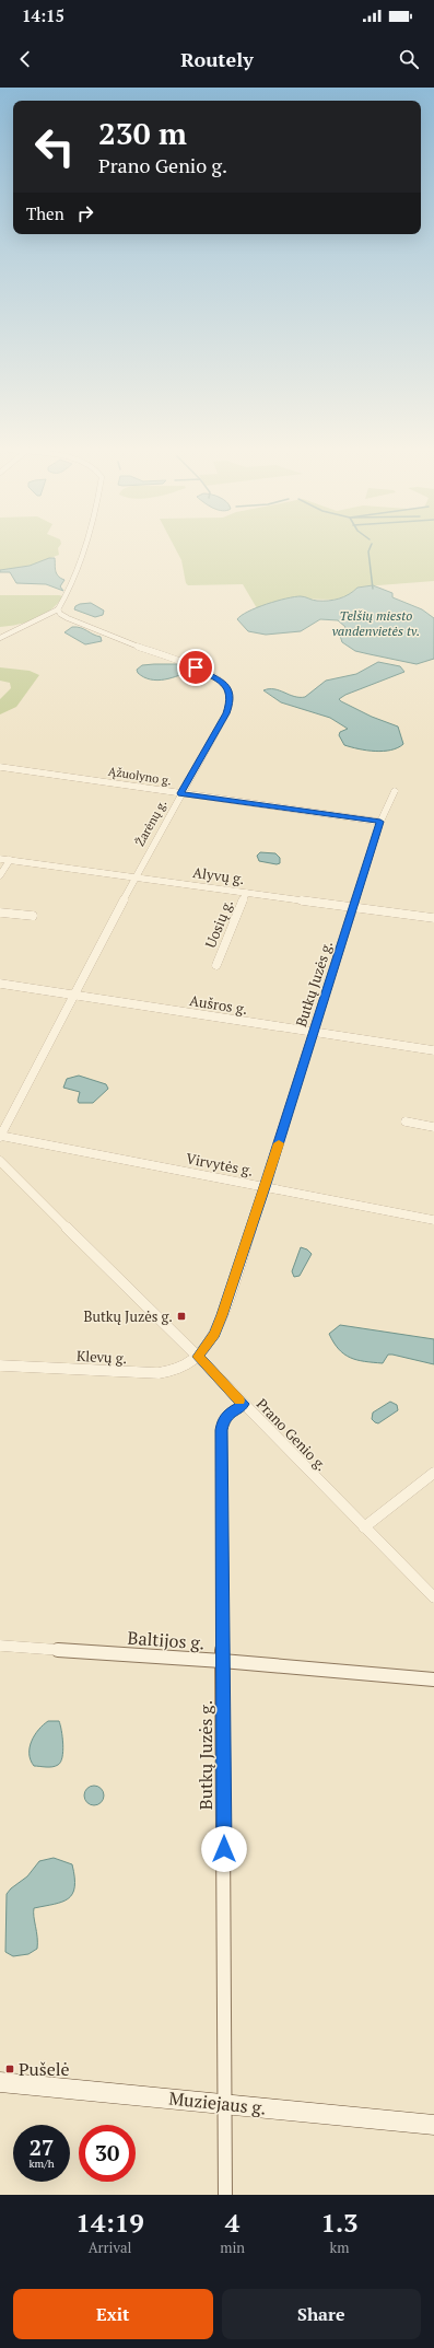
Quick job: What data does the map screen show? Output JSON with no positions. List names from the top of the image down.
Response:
{
  "streets": {
    "main road": ["Muziejaus g."],
    "street": [
      "Ąžuolyno g.",
      "Žarėnų g.",
      "Alyvų g.",
      "Uosių g.",
      "Butkų Juzės g.",
      "Aušros g.",
      "Virvytės g.",
      "Klevų g.",
      "Prano Genio g.",
      "Baltijos g."
    ]
  },
  "crossings": [
    ["Ąžuolyno g.", "Žarėnų g."],
    ["Ąžuolyno g.", "Butkų Juzės g."],
    ["Žarėnų g.", "Alyvų g."],
    ["Žarėnų g.", "Aušros g."],
    ["Žarėnų g.", "Virvytės g."],
    ["Alyvų g.", "Uosių g."],
    ["Alyvų g.", "Butkų Juzės g."],
    ["Butkų Juzės g.", "Aušros g."],
    ["Butkų Juzės g.", "Virvytės g."],
    ["Butkų Juzės g.", "Klevų g."],
    ["Butkų Juzės g.", "Prano Genio g."],
    ["Butkų Juzės g.", "Baltijos g."],
    ["Butkų Juzės g.", "Muziejaus g."],
    ["Klevų g.", "Prano Genio g."]
  ],
  "water": ["Telšių miesto vandenvietės tv."],
  "places": {
    "transit": ["Butkų Juzės g.", "Pušelė"]
  },
  "page": {
    "status": "14:15",
    "header": "Routely",
    "turn": ["230 m", "Prano Genio g."],
    "then": "Then",
    "speed": "27 km/h",
    "limit": "30",
    "eta": [
      "14:19",
      "Arrival",
      "4",
      "min",
      "1.3",
      "km"
    ],
    "buttons": ["Exit", "Share"]
  }
}
